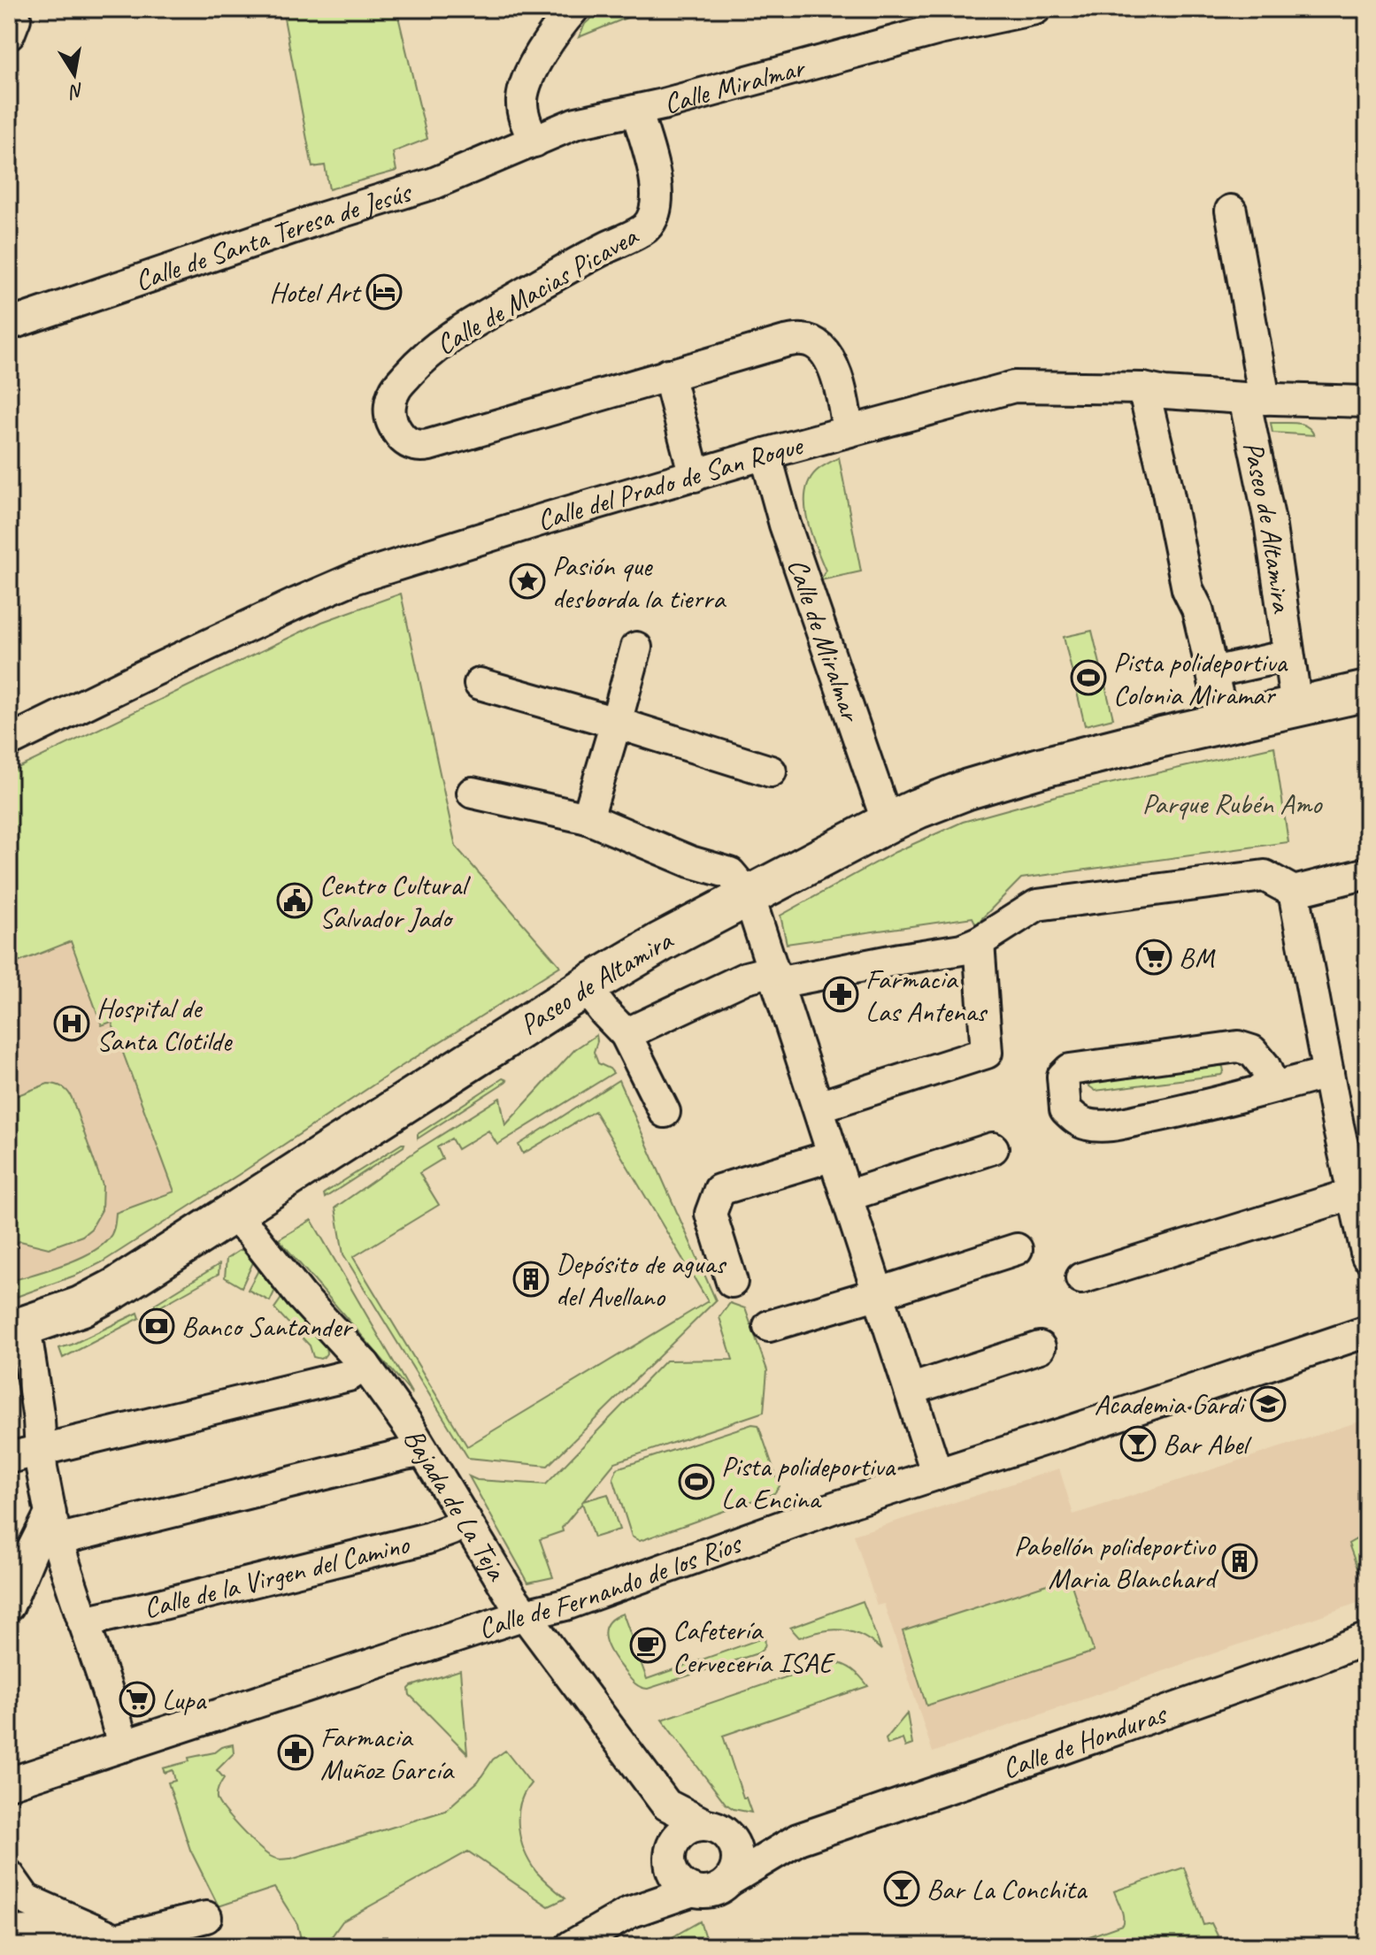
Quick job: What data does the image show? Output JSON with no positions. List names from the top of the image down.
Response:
{
  "streets": {
    "main road": ["Paseo de Altamira"],
    "street": [
      "Calle Miralmar",
      "Calle de Santa Teresa de Jesús",
      "Calle de Macias Picavea",
      "Calle del Prado de San Roque",
      "Calle de Miralmar",
      "Bajada de La Teja",
      "Calle de la Virgen del Camino",
      "Calle de Fernando de los Ríos",
      "Calle de Honduras"
    ]
  },
  "crossings": [
    ["Calle Miralmar", "Calle de Macias Picavea"],
    ["Calle de Macias Picavea", "Calle del Prado de San Roque"],
    ["Calle del Prado de San Roque", "Paseo de Altamira"],
    ["Calle del Prado de San Roque", "Calle de Miralmar"],
    ["Paseo de Altamira", "Calle de Miralmar"],
    ["Paseo de Altamira", "Bajada de La Teja"],
    ["Bajada de La Teja", "Calle de la Virgen del Camino"],
    ["Bajada de La Teja", "Calle de Fernando de los Ríos"],
    ["Bajada de La Teja", "Calle de Honduras"]
  ],
  "parks": ["Parque Rubén Amo"],
  "places": {
    "hotel": ["Hotel Art"],
    "place": ["Pasión que desborda la tierra"],
    "sports": ["Pista polideportiva Colonia Miramar", "Pista polideportiva La Encina"],
    "public building": ["Centro Cultural Salvador Jado"],
    "supermarket": ["BM", "Lupa"],
    "pharmacy": ["Farmacia Las Antenas", "Farmacia Muñoz García"],
    "hospital": ["Hospital de Santa Clotilde"],
    "building": ["Depósito de aguas del Avellano", "Pabellón polideportivo Maria Blanchard"],
    "bank": ["Banco Santander"],
    "school or university": ["Academia Gardi"],
    "bar": ["Bar Abel", "Bar La Conchita"],
    "cafe": ["Cafetería Cervecería ISAE"]
  },
  "north": "bottom"
}
